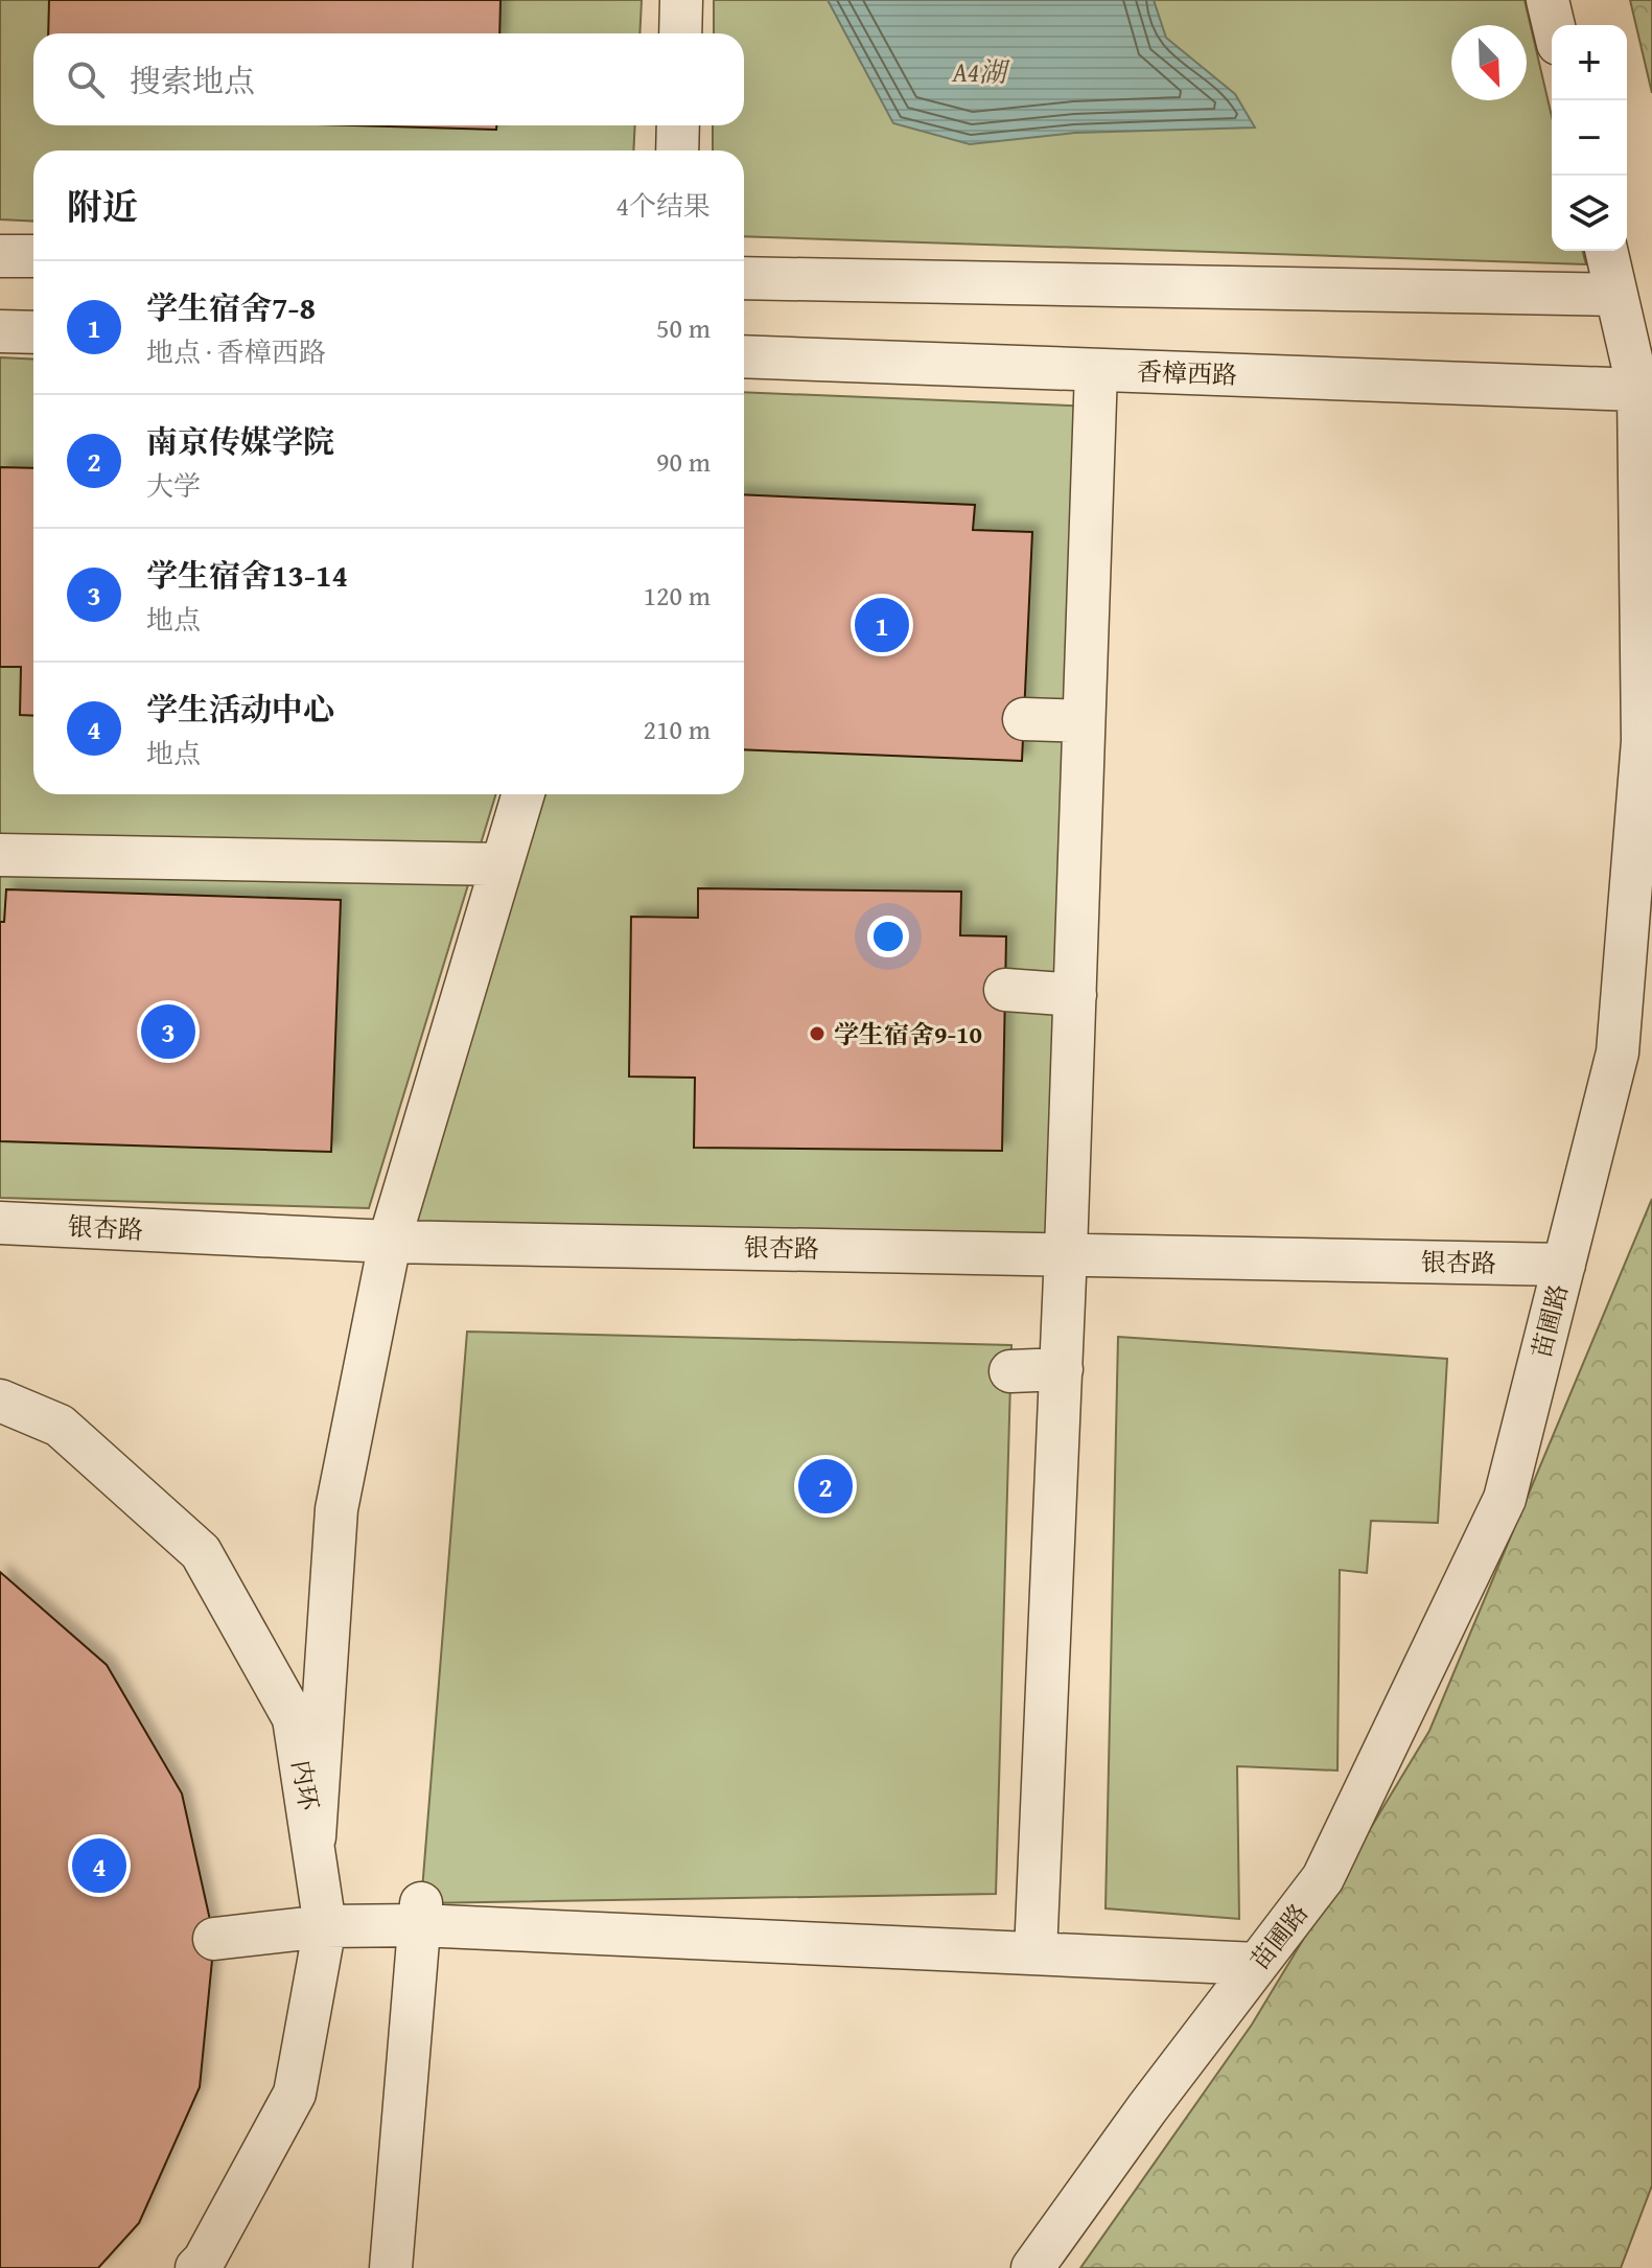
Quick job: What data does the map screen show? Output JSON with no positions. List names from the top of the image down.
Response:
{
  "streets": {
    "street": [
      "香樟西路",
      "银杏路",
      "苗圃路",
      "内环"
    ]
  },
  "crossings": [
    ["香樟西路", "苗圃路"],
    ["银杏路", "苗圃路"]
  ],
  "water": ["A4湖"],
  "places": ["学生宿舍9-10"],
  "north": "bottom right",
  "page": {
    "map_buttons": ["+", "−"],
    "search": "搜索地点",
    "heading": ["附近", "4个结果"],
    "list": [
      {
        "mark": "1",
        "name": "学生宿舍7-8",
        "note": "地点 · 香樟西路",
        "value": "50 m"
      },
      {
        "mark": "2",
        "name": "南京传媒学院",
        "note": "大学",
        "value": "90 m"
      },
      {
        "mark": "3",
        "name": "学生宿舍13-14",
        "note": "地点",
        "value": "120 m"
      },
      {
        "mark": "4",
        "name": "学生活动中心",
        "note": "地点",
        "value": "210 m"
      }
    ],
    "pins": [
      "1",
      "3",
      "2",
      "4"
    ]
  }
}
